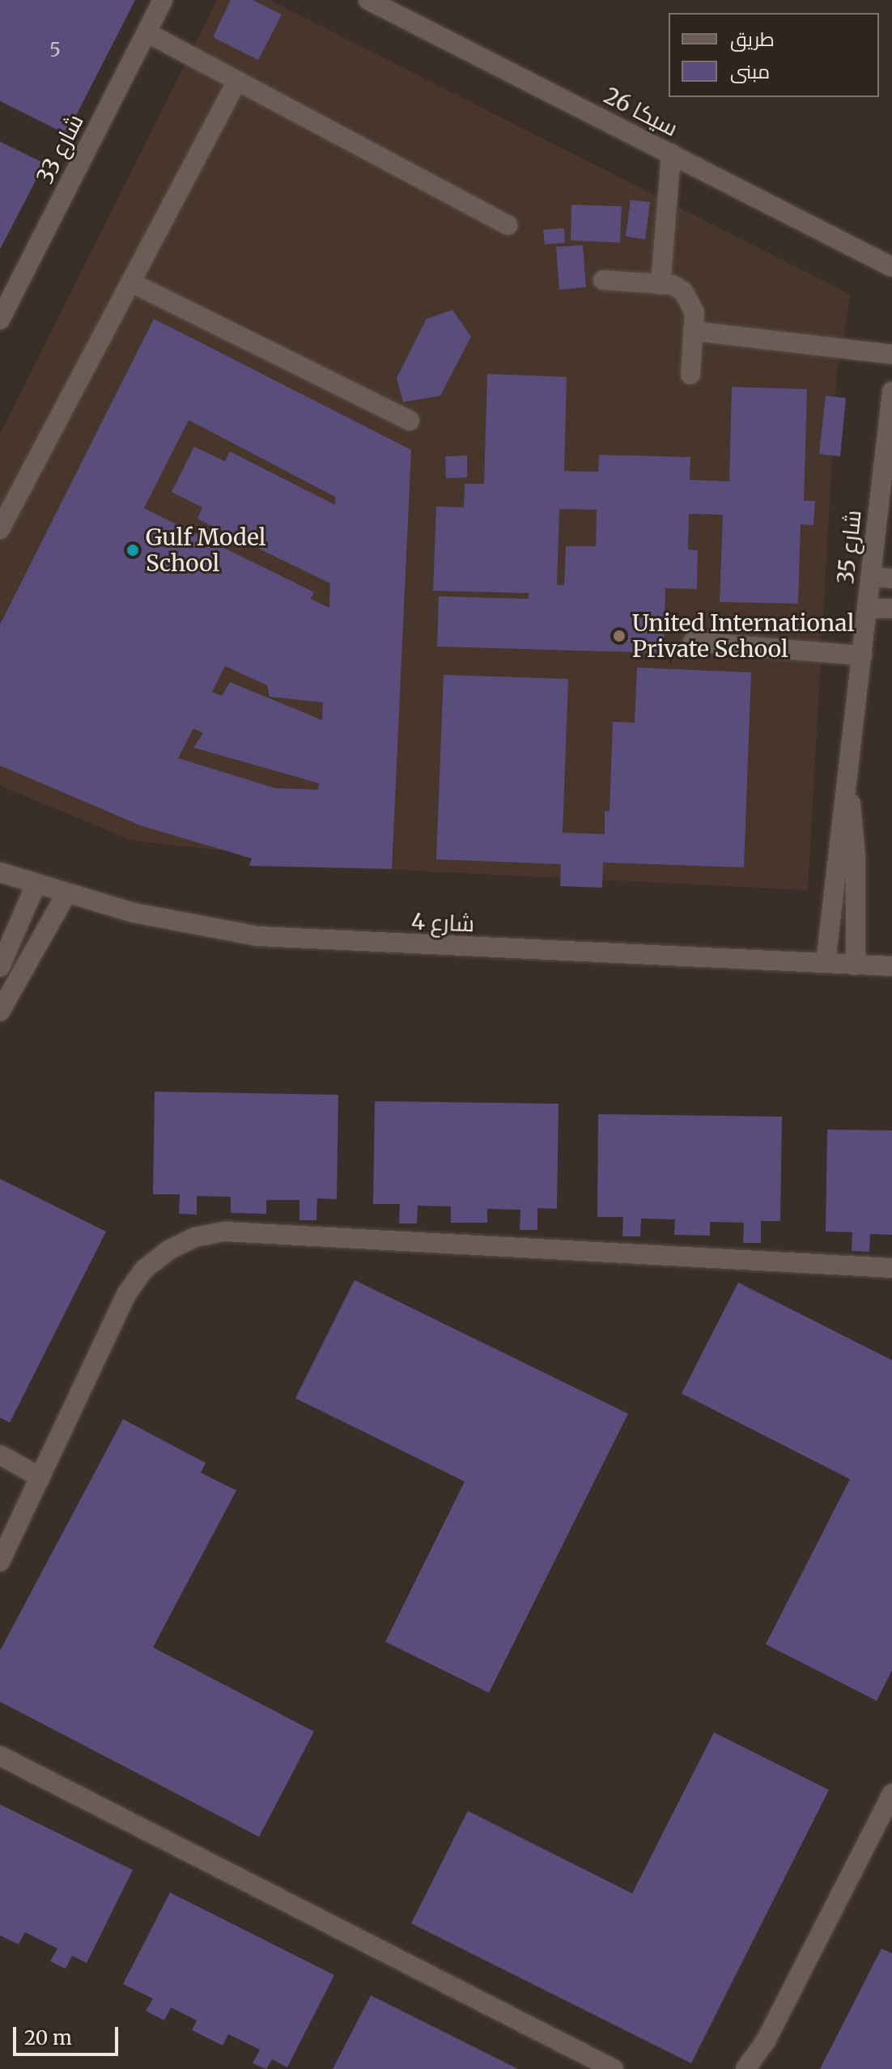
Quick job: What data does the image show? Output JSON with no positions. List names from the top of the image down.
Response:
{
  "streets": {
    "street": [
      "سيكا 26",
      "شارع 33",
      "شارع 35",
      "شارع 4"
    ]
  },
  "crossings": [
    ["شارع 35", "شارع 4"]
  ],
  "places": ["Gulf Model School", "United International Private School"],
  "house_numbers": ["5"],
  "legend": ["طريق", "مبنى"],
  "scale_bar": "20 m"
}
